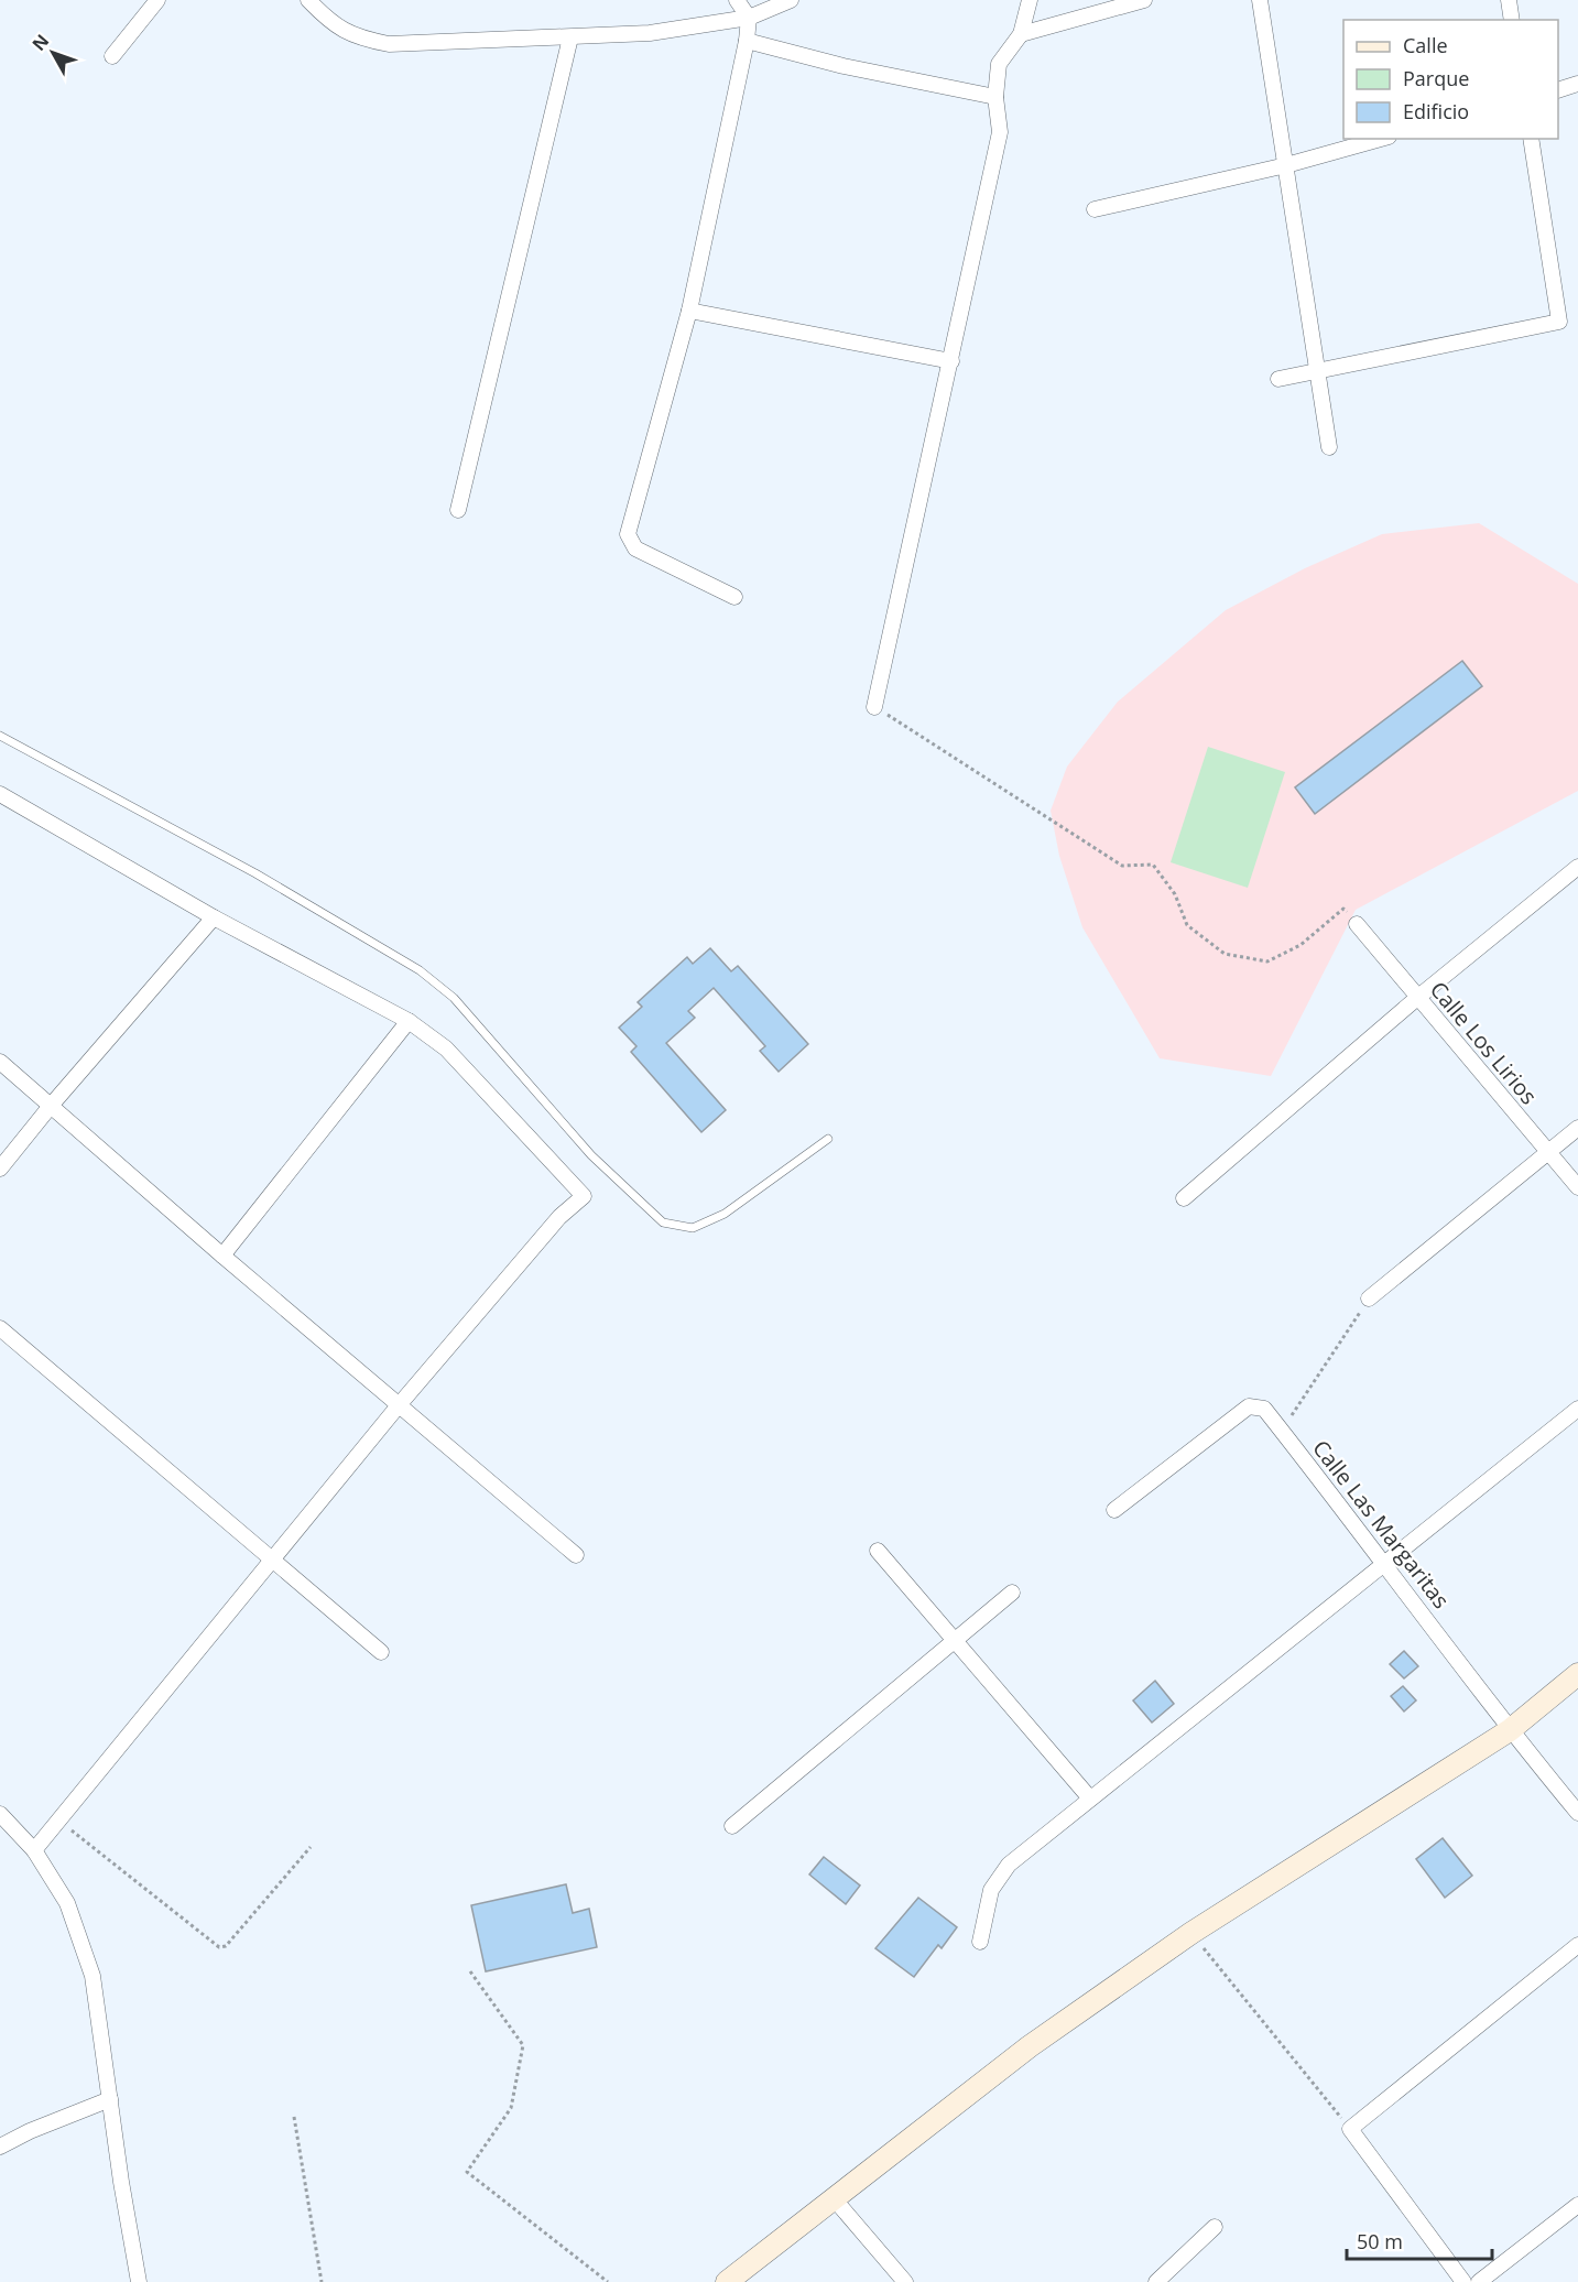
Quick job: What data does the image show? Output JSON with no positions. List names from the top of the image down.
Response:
{
  "streets": {
    "street": ["Calle Los Lirios", "Calle Las Margaritas"]
  },
  "legend": ["Calle", "Parque", "Edificio"],
  "scale_bar": "50 m",
  "north": "top left"
}
